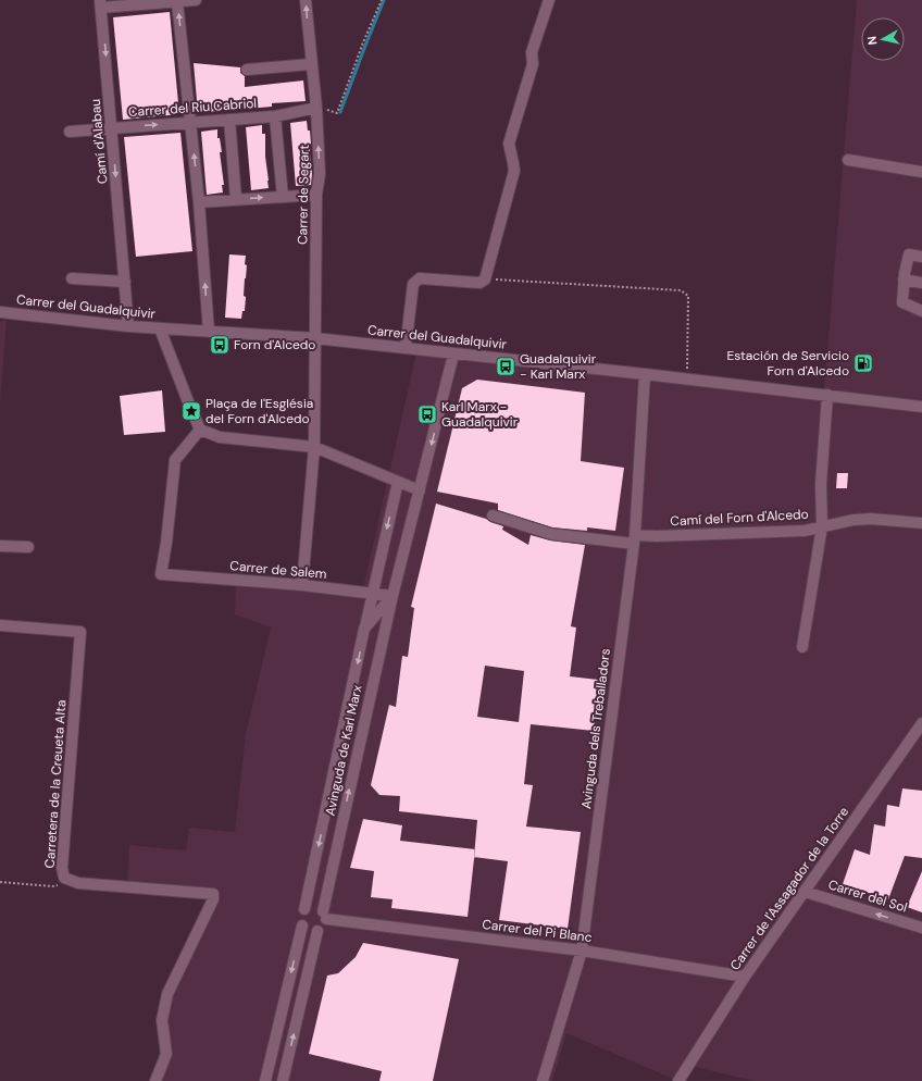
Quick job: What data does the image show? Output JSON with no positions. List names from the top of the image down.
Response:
{
  "streets": {
    "street": [
      "Carrer del Riu Cabriol",
      "Camí d'Alabau",
      "Carrer de Segart",
      "Carrer del Guadalquivir",
      "Camí del Forn d'Alcedo",
      "Carrer de Salem",
      "Avinguda dels Treballadors",
      "Avinguda de Karl Marx",
      "Carretera de la Creueta Alta",
      "Carrer de l'Assagador de la Torre",
      "Carrer del Sol",
      "Carrer del Pi Blanc"
    ]
  },
  "crossings": [
    ["Carrer del Riu Cabriol", "Camí d'Alabau"],
    ["Carrer del Riu Cabriol", "Carrer de Segart"],
    ["Camí d'Alabau", "Carrer del Guadalquivir"],
    ["Carrer de Segart", "Carrer del Guadalquivir"],
    ["Carrer de Segart", "Carrer de Salem"],
    ["Carrer del Guadalquivir", "Avinguda dels Treballadors"],
    ["Carrer del Guadalquivir", "Avinguda de Karl Marx"],
    ["Camí del Forn d'Alcedo", "Avinguda dels Treballadors"],
    ["Carrer de Salem", "Avinguda de Karl Marx"],
    ["Avinguda dels Treballadors", "Carrer del Pi Blanc"],
    ["Avinguda de Karl Marx", "Carrer del Pi Blanc"],
    ["Carrer de l'Assagador de la Torre", "Carrer del Sol"],
    ["Carrer de l'Assagador de la Torre", "Carrer del Pi Blanc"]
  ],
  "one_way": ["Carrer del Sol"],
  "places": {
    "bus stop": ["Forn d'Alcedo", "Guadalquivir - Karl Marx", "Karl Marx - Guadalquivir"],
    "fuel station": ["Estación de Servicio Forn d'Alcedo"],
    "place": ["Plaça de l'Església del Forn d'Alcedo"]
  },
  "north": "left"
}
